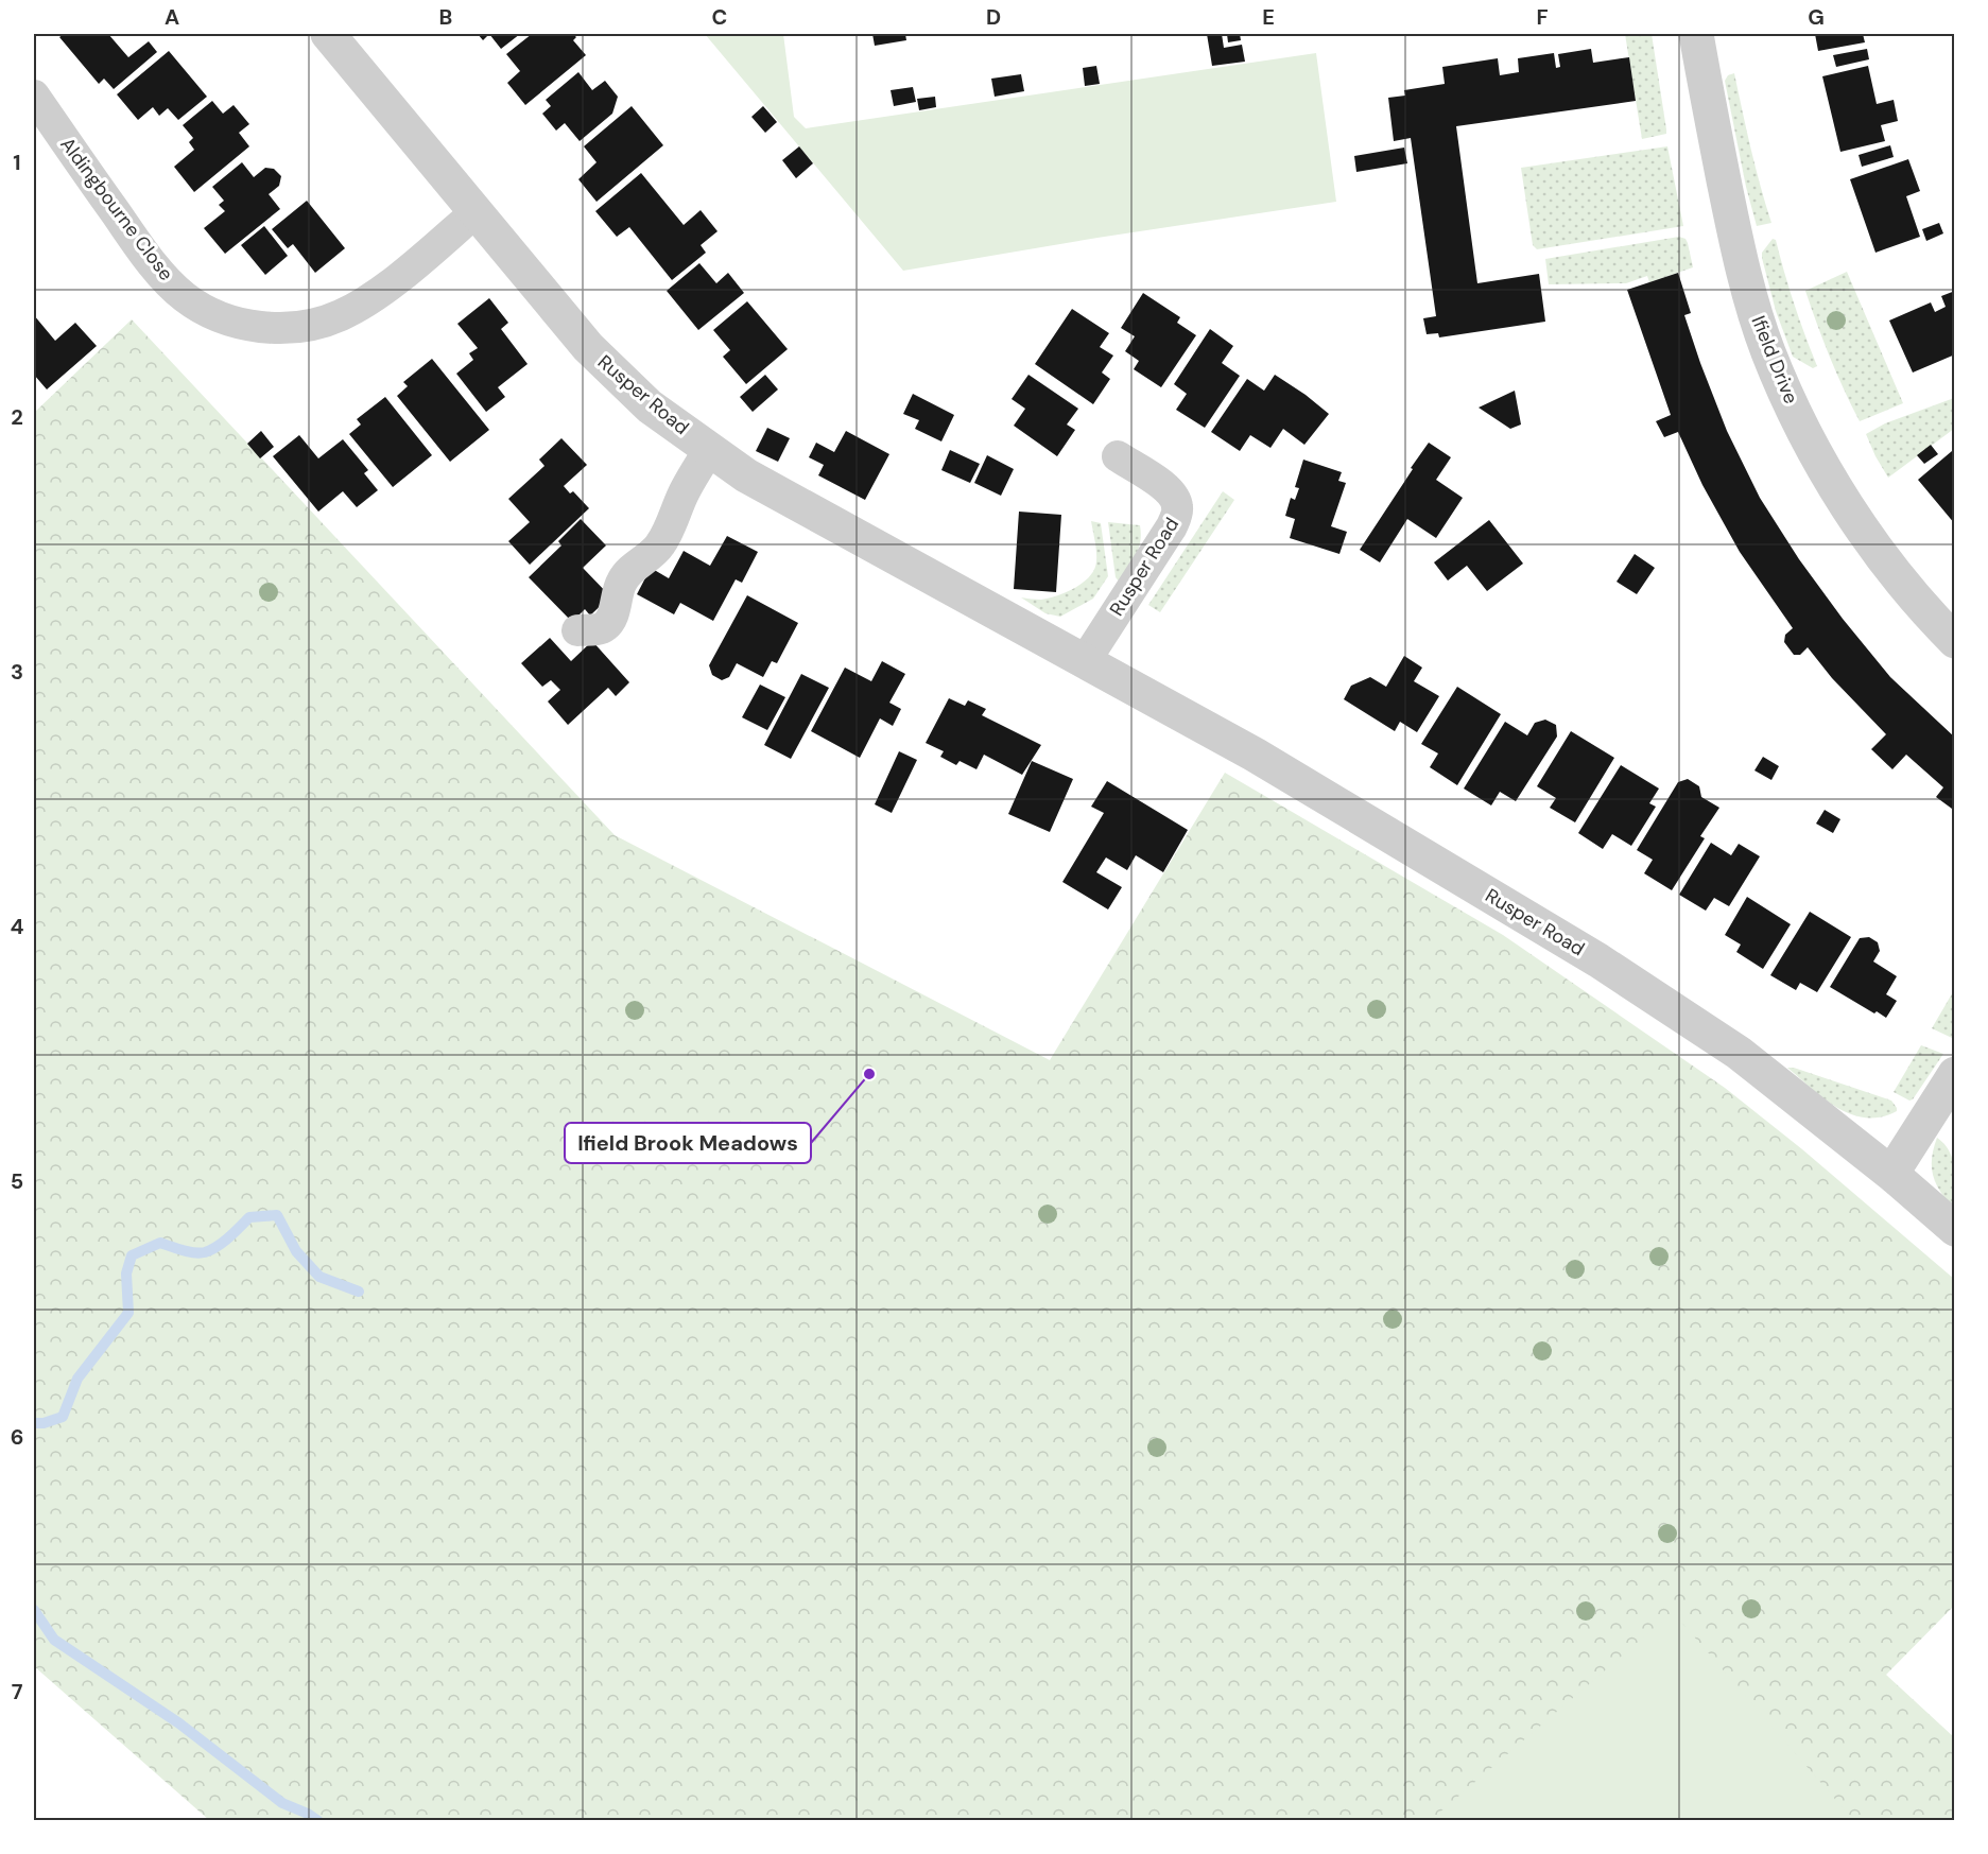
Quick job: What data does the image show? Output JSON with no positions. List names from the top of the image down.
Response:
{
  "streets": {
    "street": ["Aldingbourne Close", "Ifield Drive", "Rusper Road"]
  },
  "crossings": [
    ["Aldingbourne Close", "Rusper Road"]
  ],
  "places": ["Ifield Brook Meadows"],
  "grid": {
    "columns": [
      "A",
      "B",
      "C",
      "D",
      "E",
      "F",
      "G"
    ],
    "rows": [
      "1",
      "2",
      "3",
      "4",
      "5",
      "6",
      "7"
    ]
  }
}
